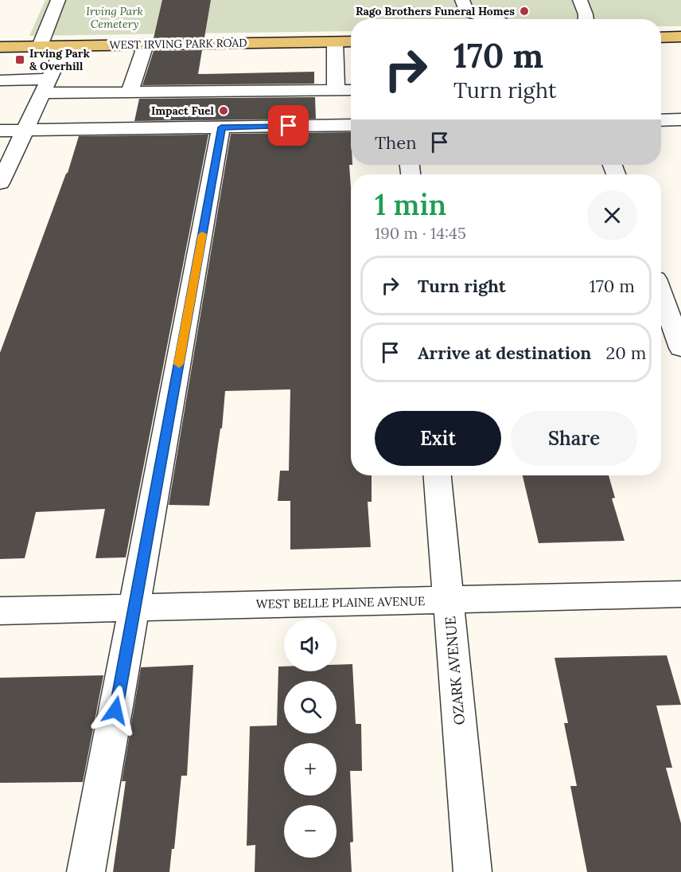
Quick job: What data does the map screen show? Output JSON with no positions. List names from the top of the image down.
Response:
{
  "streets": {
    "main road": ["WEST IRVING PARK ROAD"],
    "street": ["WEST BELLE PLAINE AVENUE", "OZARK AVENUE"]
  },
  "crossings": [
    ["WEST BELLE PLAINE AVENUE", "OZARK AVENUE"]
  ],
  "parks": ["Irving Park Cemetery"],
  "places": {
    "other": ["Rago Brothers Funeral Homes", "Impact Fuel"],
    "transit": ["Irving Park & Overhill"]
  },
  "page": {
    "turn": ["170 m", "Turn right"],
    "then": "Then",
    "heading": ["1 min", "190 m · 14:45"],
    "list": [
      {
        "name": "Turn right",
        "value": "170 m"
      },
      {
        "name": "Arrive at destination",
        "value": "20 m"
      }
    ],
    "buttons": ["Exit", "Share"],
    "map_buttons": ["+", "−"]
  }
}
